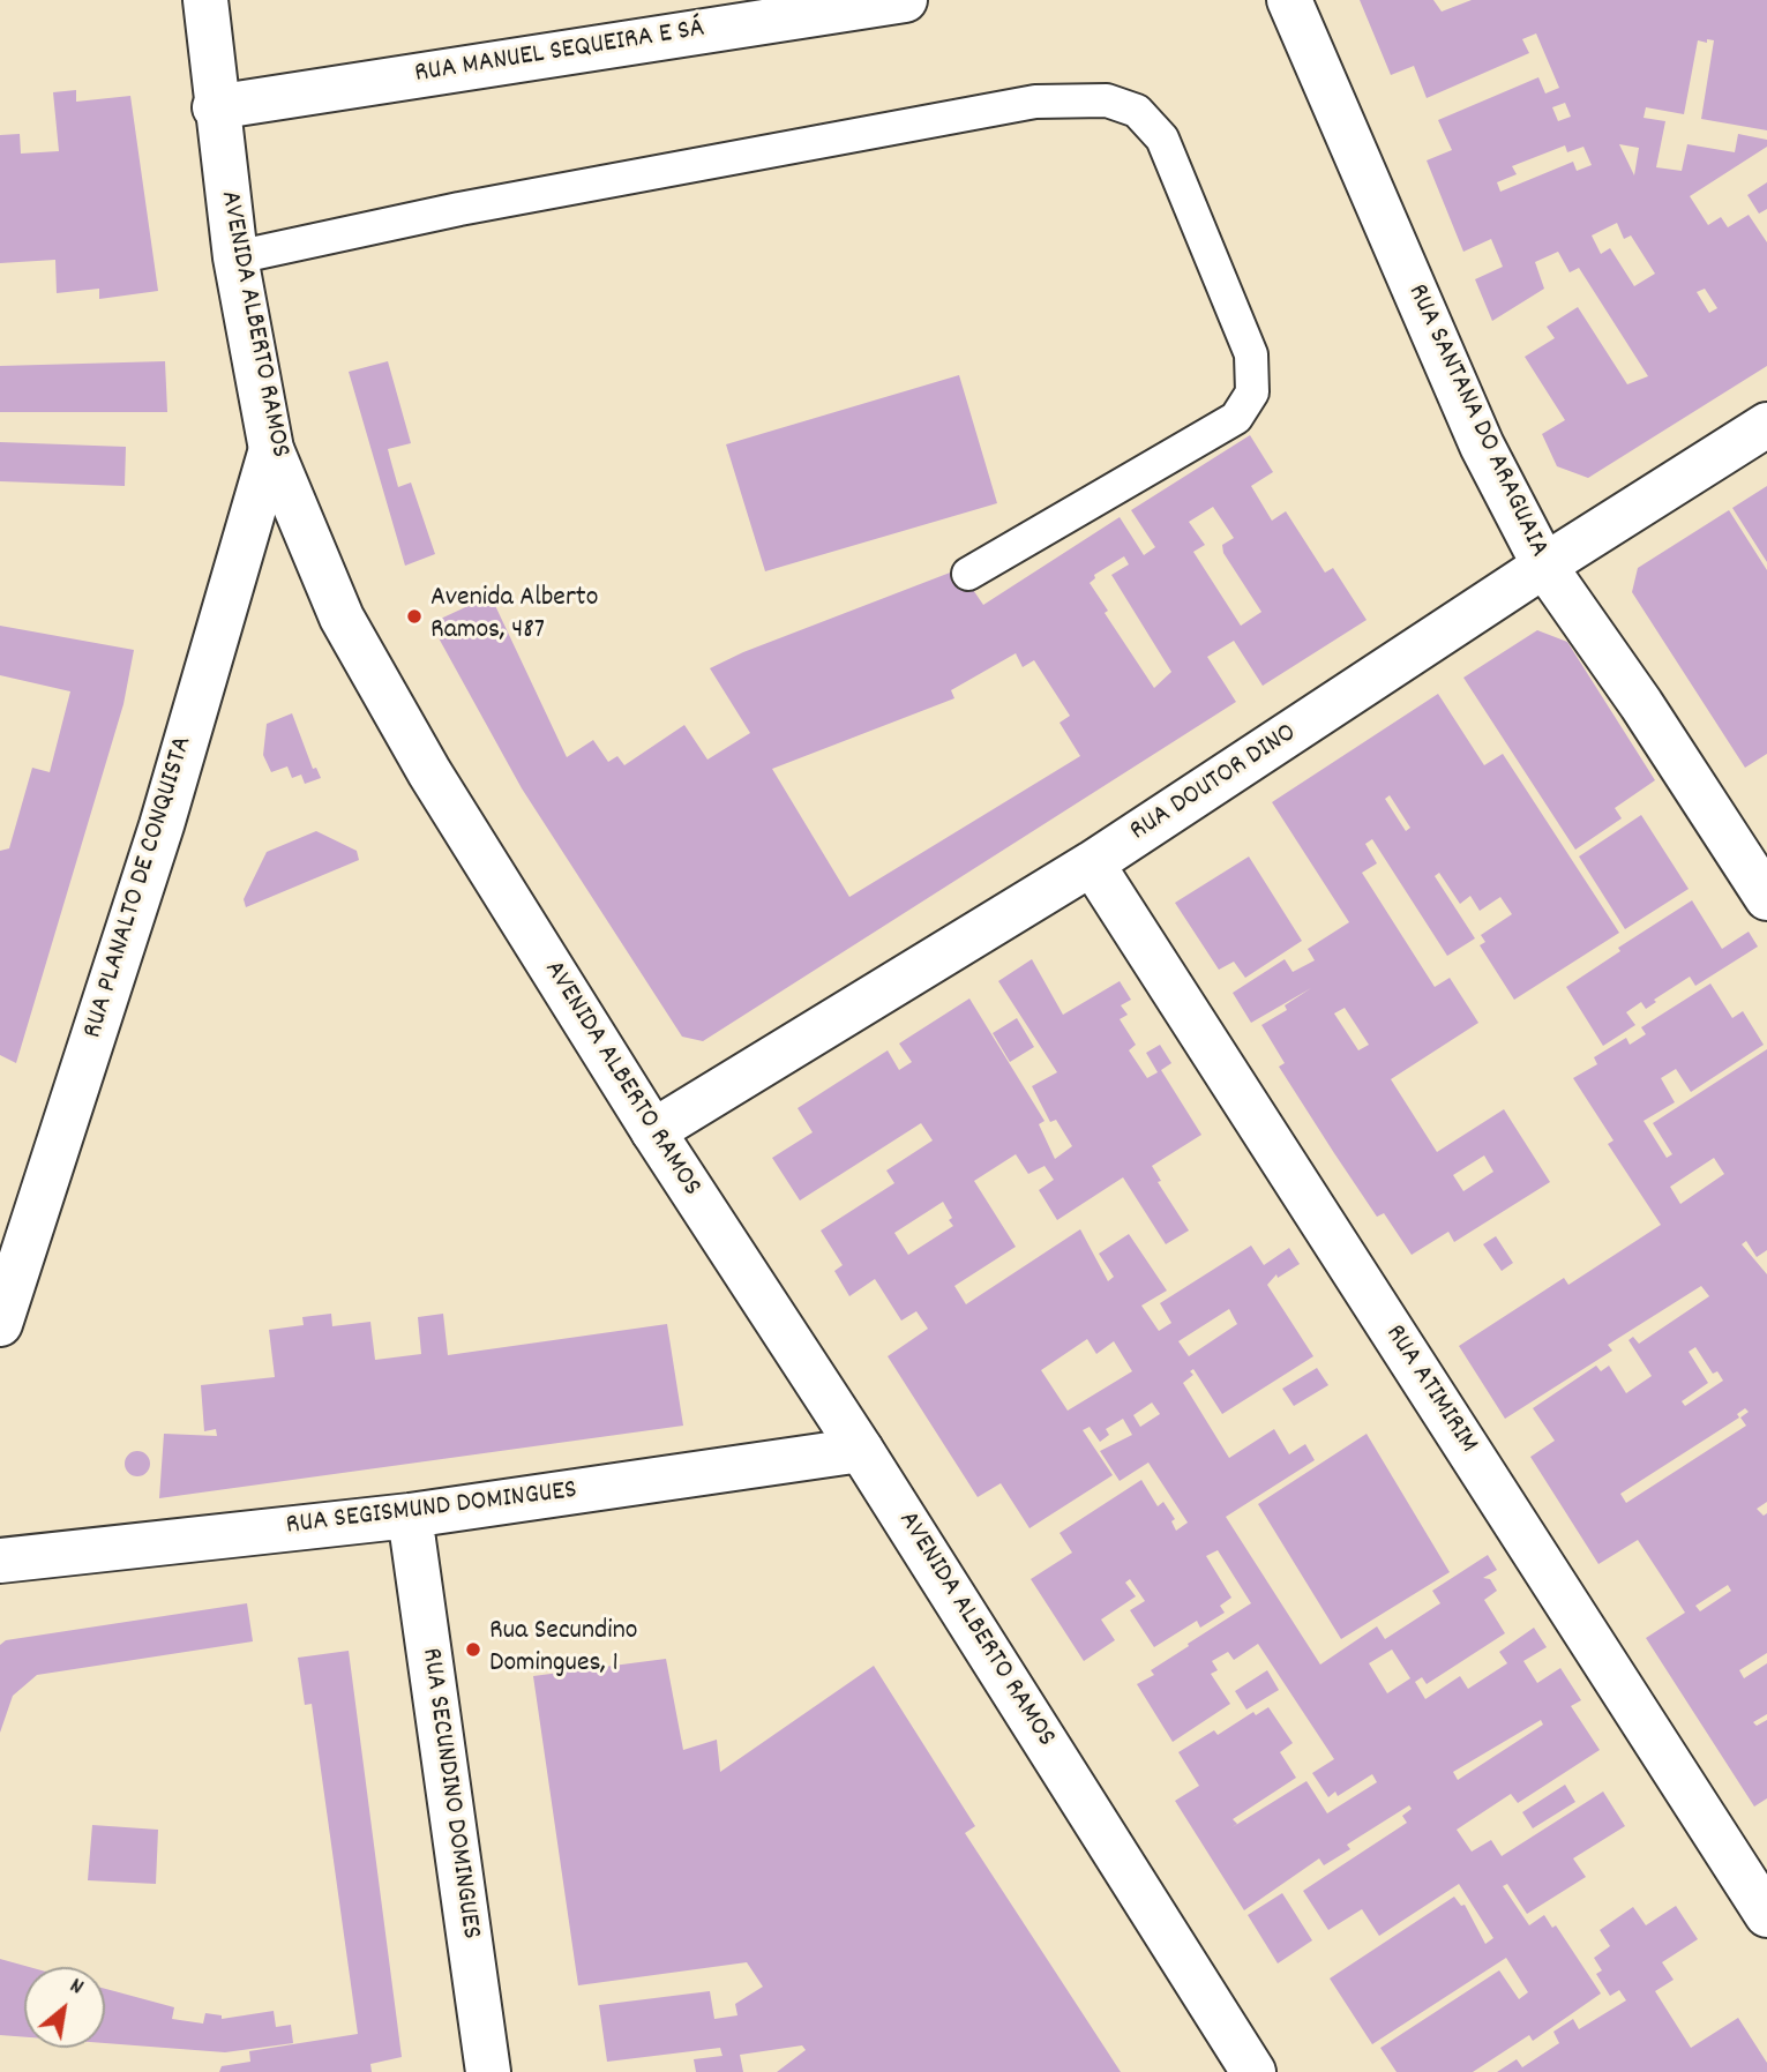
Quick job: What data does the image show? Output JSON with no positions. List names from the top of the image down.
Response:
{
  "streets": {
    "street": [
      "RUA MANUEL SEQUEIRA E SÁ",
      "AVENIDA ALBERTO RAMOS",
      "RUA SANTANA DO ARAGUAIA",
      "RUA DOUTOR DINO",
      "RUA PLANALTO DE CONQUISTA",
      "RUA ATIMIRIM",
      "RUA SEGISMUND DOMINGUES",
      "RUA SECUNDINO DOMINGUES"
    ]
  },
  "crossings": [
    ["RUA MANUEL SEQUEIRA E SÁ", "AVENIDA ALBERTO RAMOS"],
    ["AVENIDA ALBERTO RAMOS", "RUA DOUTOR DINO"],
    ["AVENIDA ALBERTO RAMOS", "RUA PLANALTO DE CONQUISTA"],
    ["AVENIDA ALBERTO RAMOS", "RUA SEGISMUND DOMINGUES"],
    ["RUA SANTANA DO ARAGUAIA", "RUA DOUTOR DINO"],
    ["RUA DOUTOR DINO", "RUA ATIMIRIM"],
    ["RUA SEGISMUND DOMINGUES", "RUA SECUNDINO DOMINGUES"]
  ],
  "places": ["Avenida Alberto Ramos, 487", "Rua Secundino Domingues, 1"],
  "north": "top right"
}
